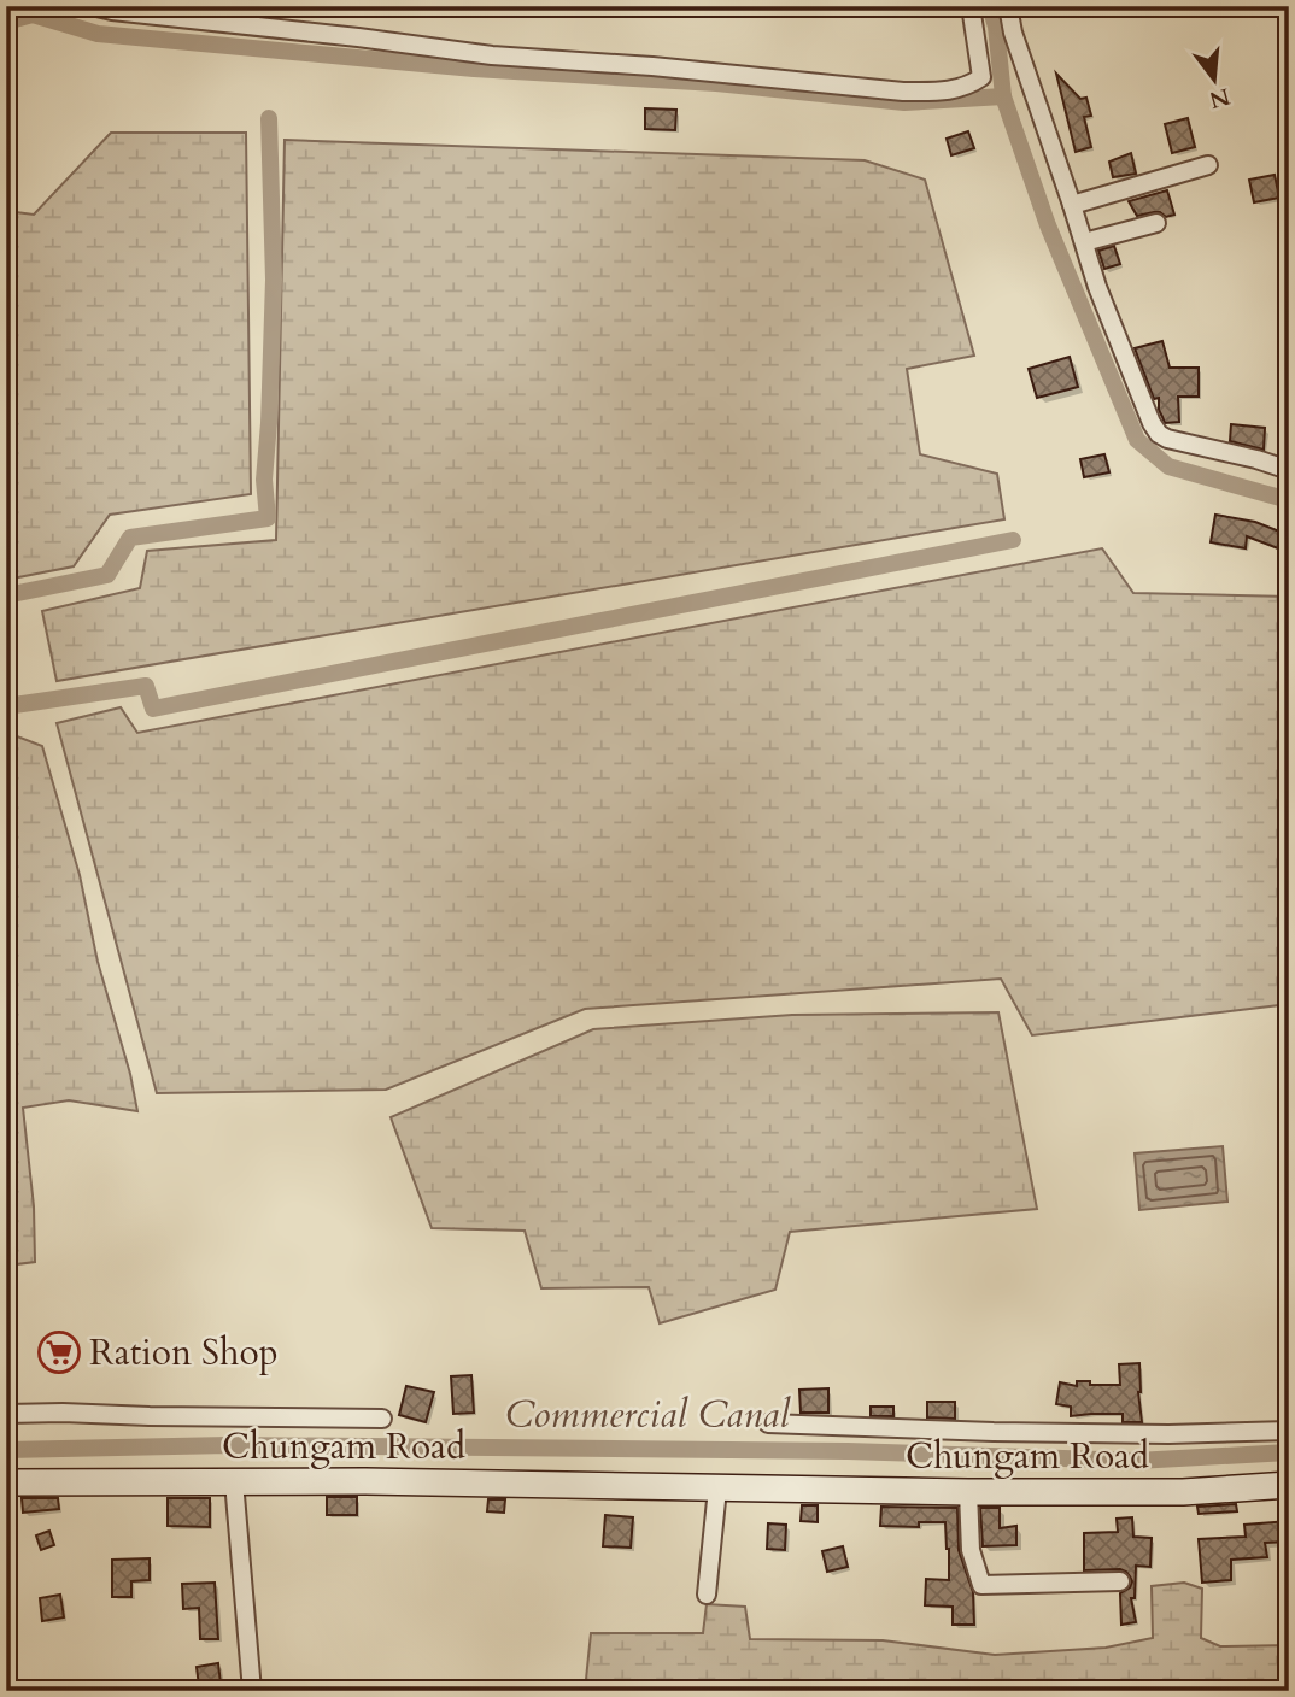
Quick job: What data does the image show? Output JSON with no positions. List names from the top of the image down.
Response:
{
  "streets": {
    "main road": ["Chungam Road"]
  },
  "water": ["Commercial Canal"],
  "places": {
    "supermarket": ["Ration Shop"]
  },
  "north": "bottom"
}
